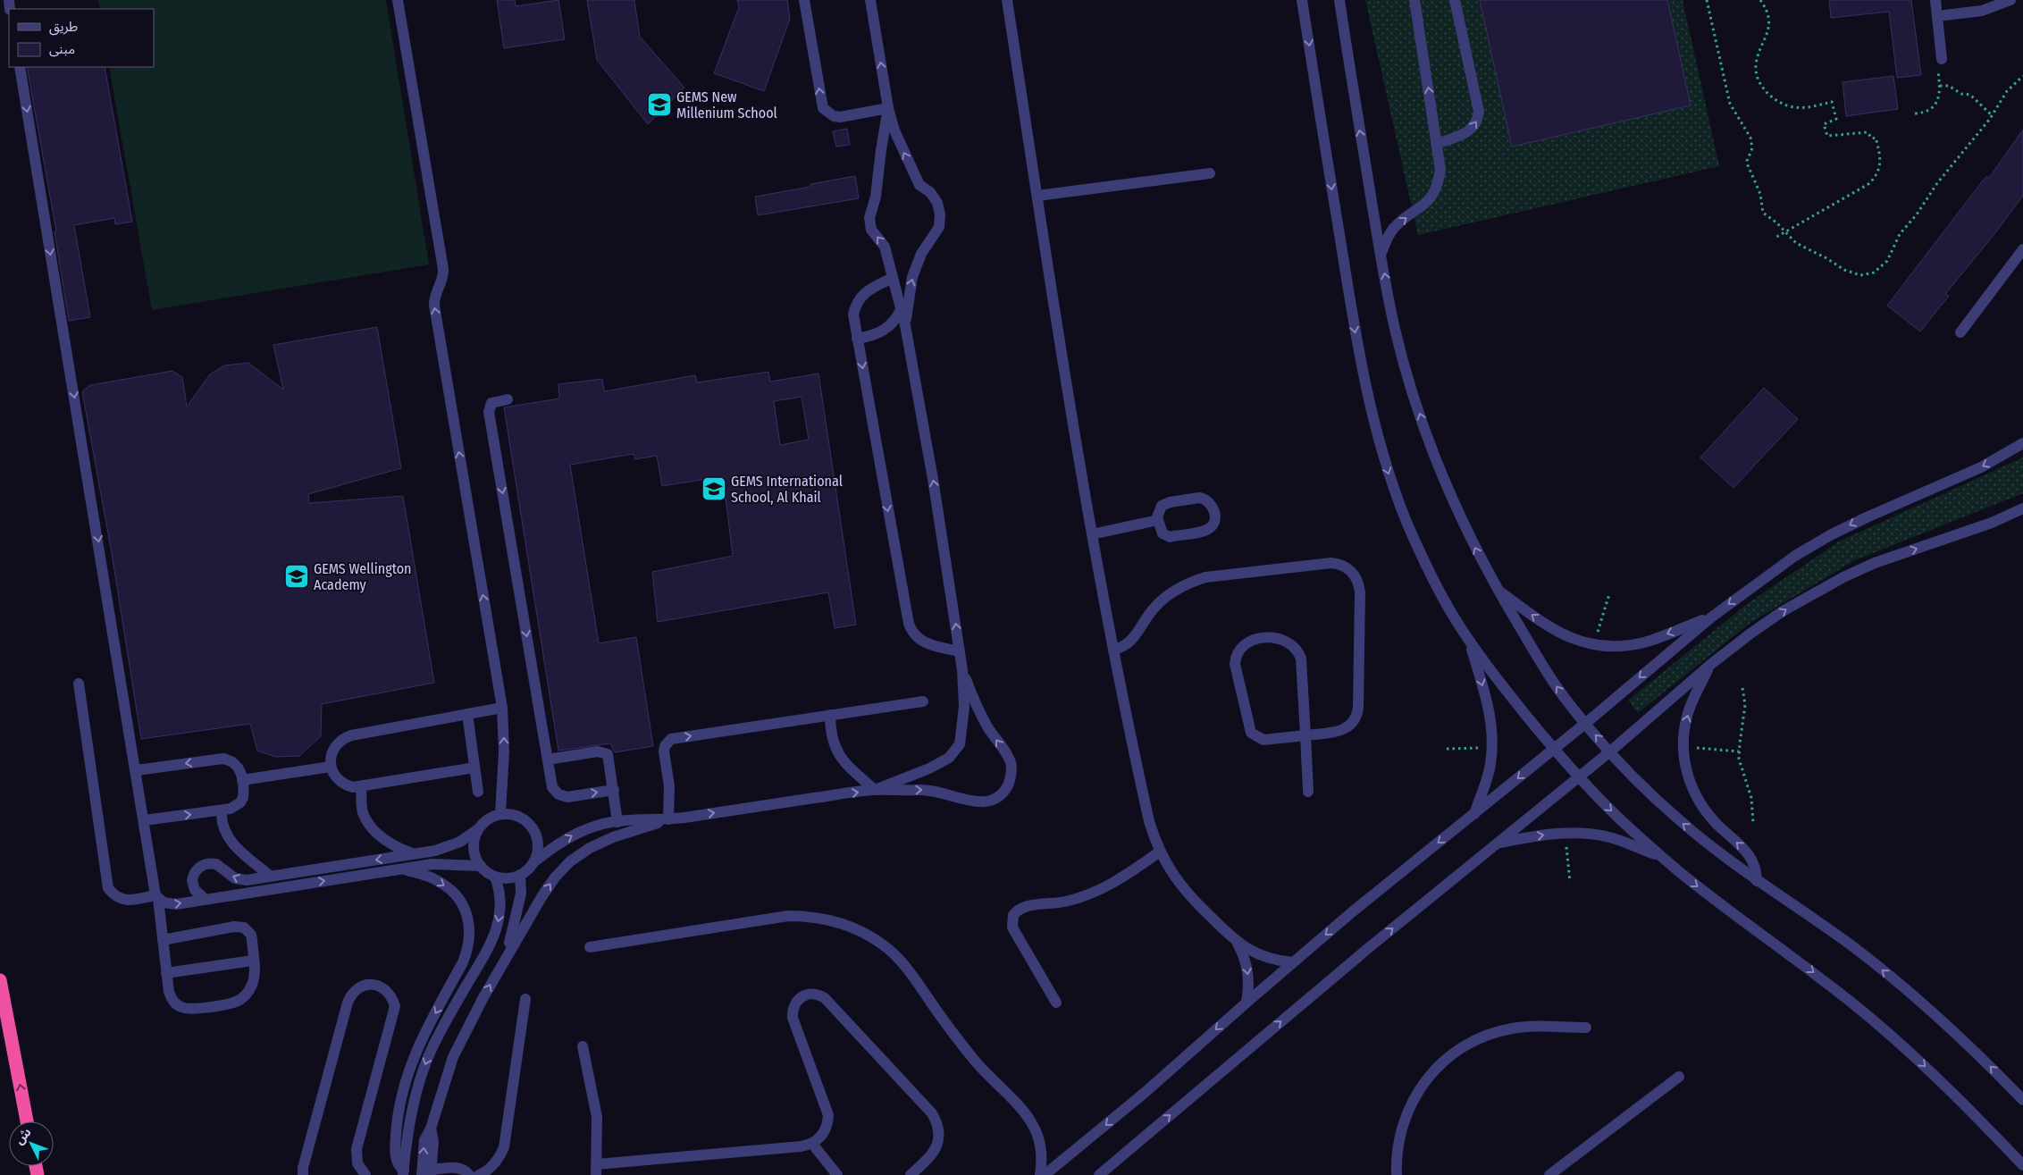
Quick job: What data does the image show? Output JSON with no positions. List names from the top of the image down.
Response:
{
  "places": {
    "school or university": ["GEMS New Millenium School", "GEMS International School, Al Khail", "GEMS Wellington Academy"]
  },
  "legend": ["طريق", "مبنى"],
  "north": "top left"
}
